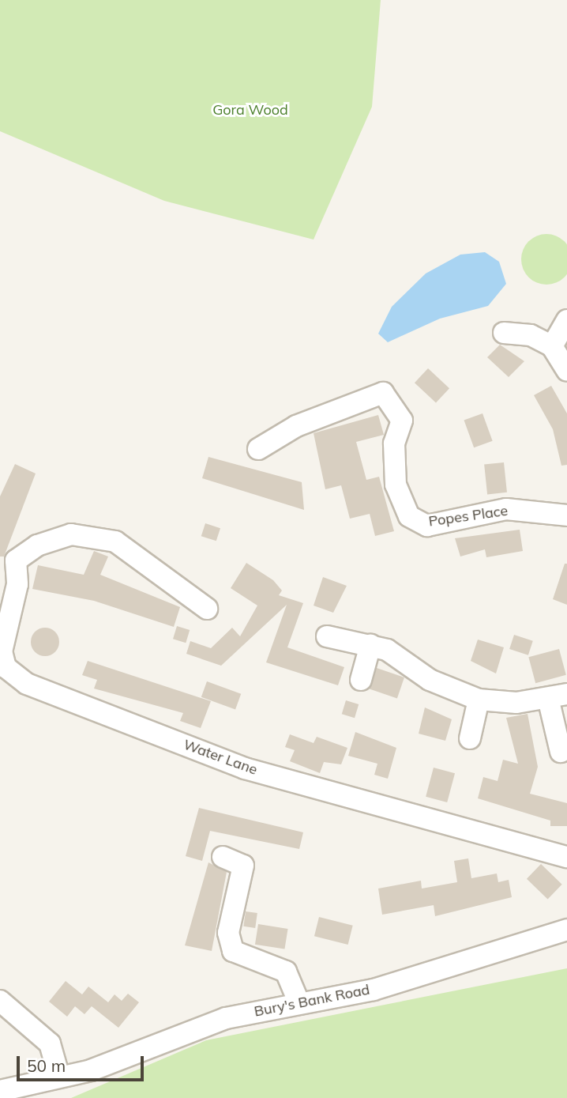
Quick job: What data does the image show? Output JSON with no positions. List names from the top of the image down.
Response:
{
  "streets": {
    "street": ["Popes Place", "Water Lane", "Bury's Bank Road"]
  },
  "parks": ["Gora Wood"],
  "scale_bar": "50 m"
}
